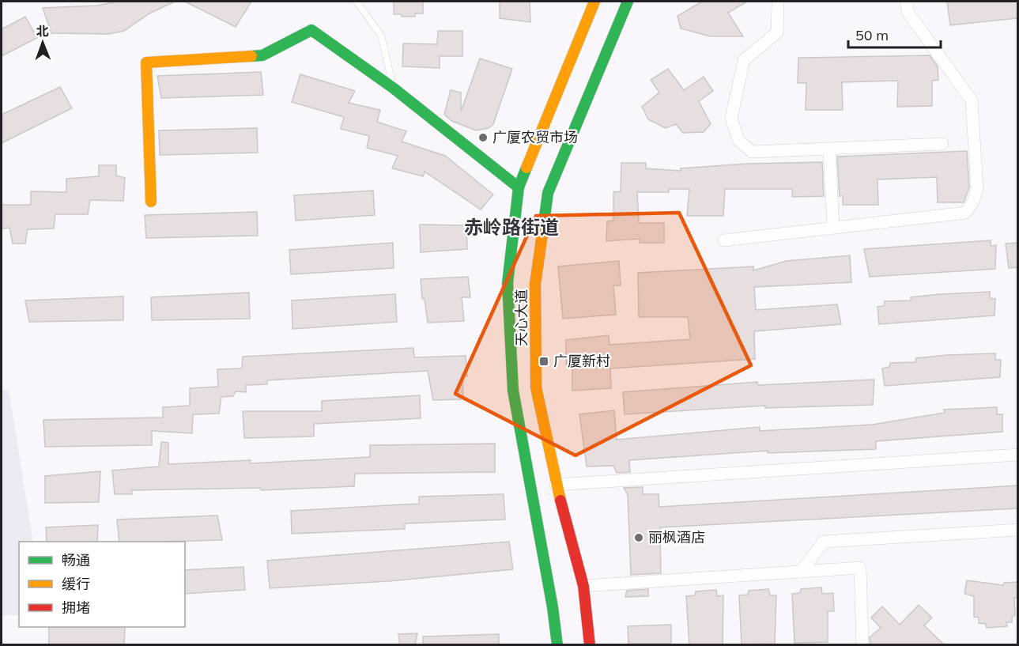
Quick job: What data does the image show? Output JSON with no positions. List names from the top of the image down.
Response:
{
  "streets": {
    "main road": ["天心大道"]
  },
  "districts": ["赤岭路街道"],
  "places": {
    "other": ["广厦农贸市场", "丽枫酒店"],
    "transit": ["广厦新村"]
  },
  "legend": ["畅通", "缓行", "拥堵"],
  "scale_bar": "50 m",
  "north": "top"
}
